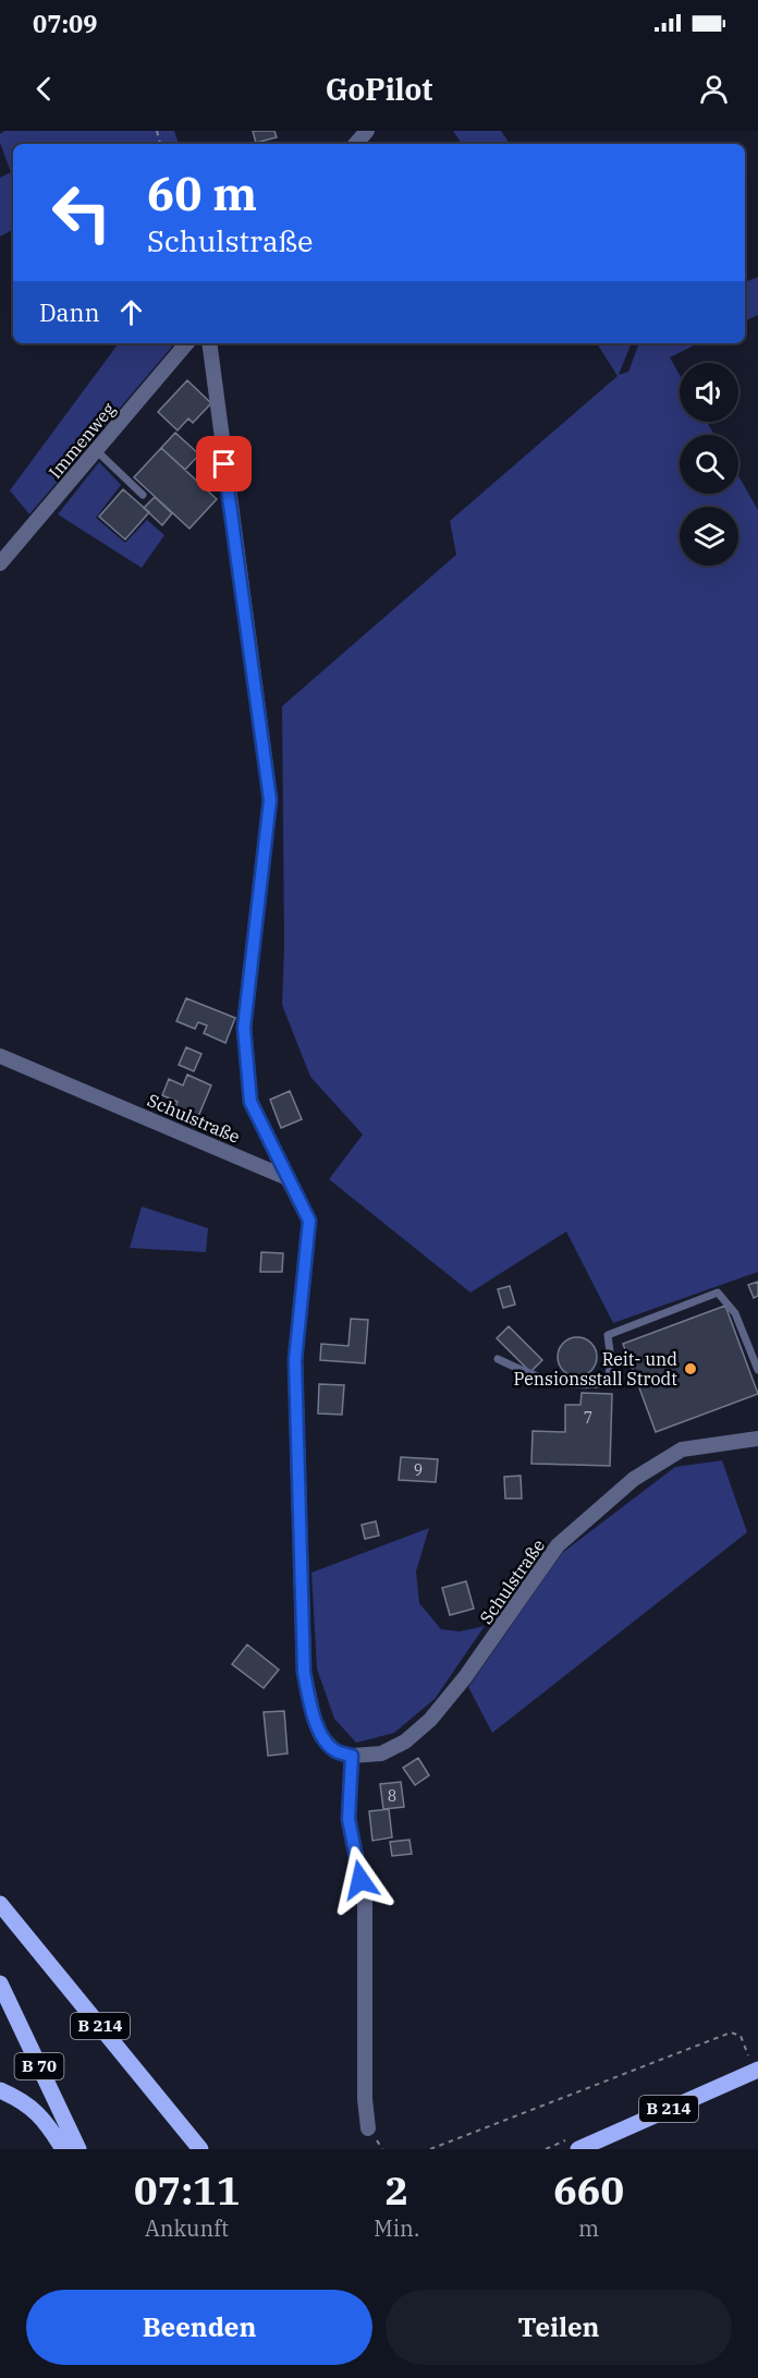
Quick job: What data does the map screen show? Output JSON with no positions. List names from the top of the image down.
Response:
{
  "streets": {
    "main road": ["B 214", "B 70"],
    "street": ["Immenweg", "Schulstraße"]
  },
  "places": ["Reit- und Pensionsstall Strodt"],
  "house_numbers": ["7", "9", "8"],
  "page": {
    "status": "07:09",
    "header": "GoPilot",
    "turn": ["60 m", "Schulstraße"],
    "then": "Dann",
    "eta": [
      "07:11",
      "Ankunft",
      "2",
      "Min.",
      "660",
      "m"
    ],
    "buttons": ["Beenden", "Teilen"]
  }
}
